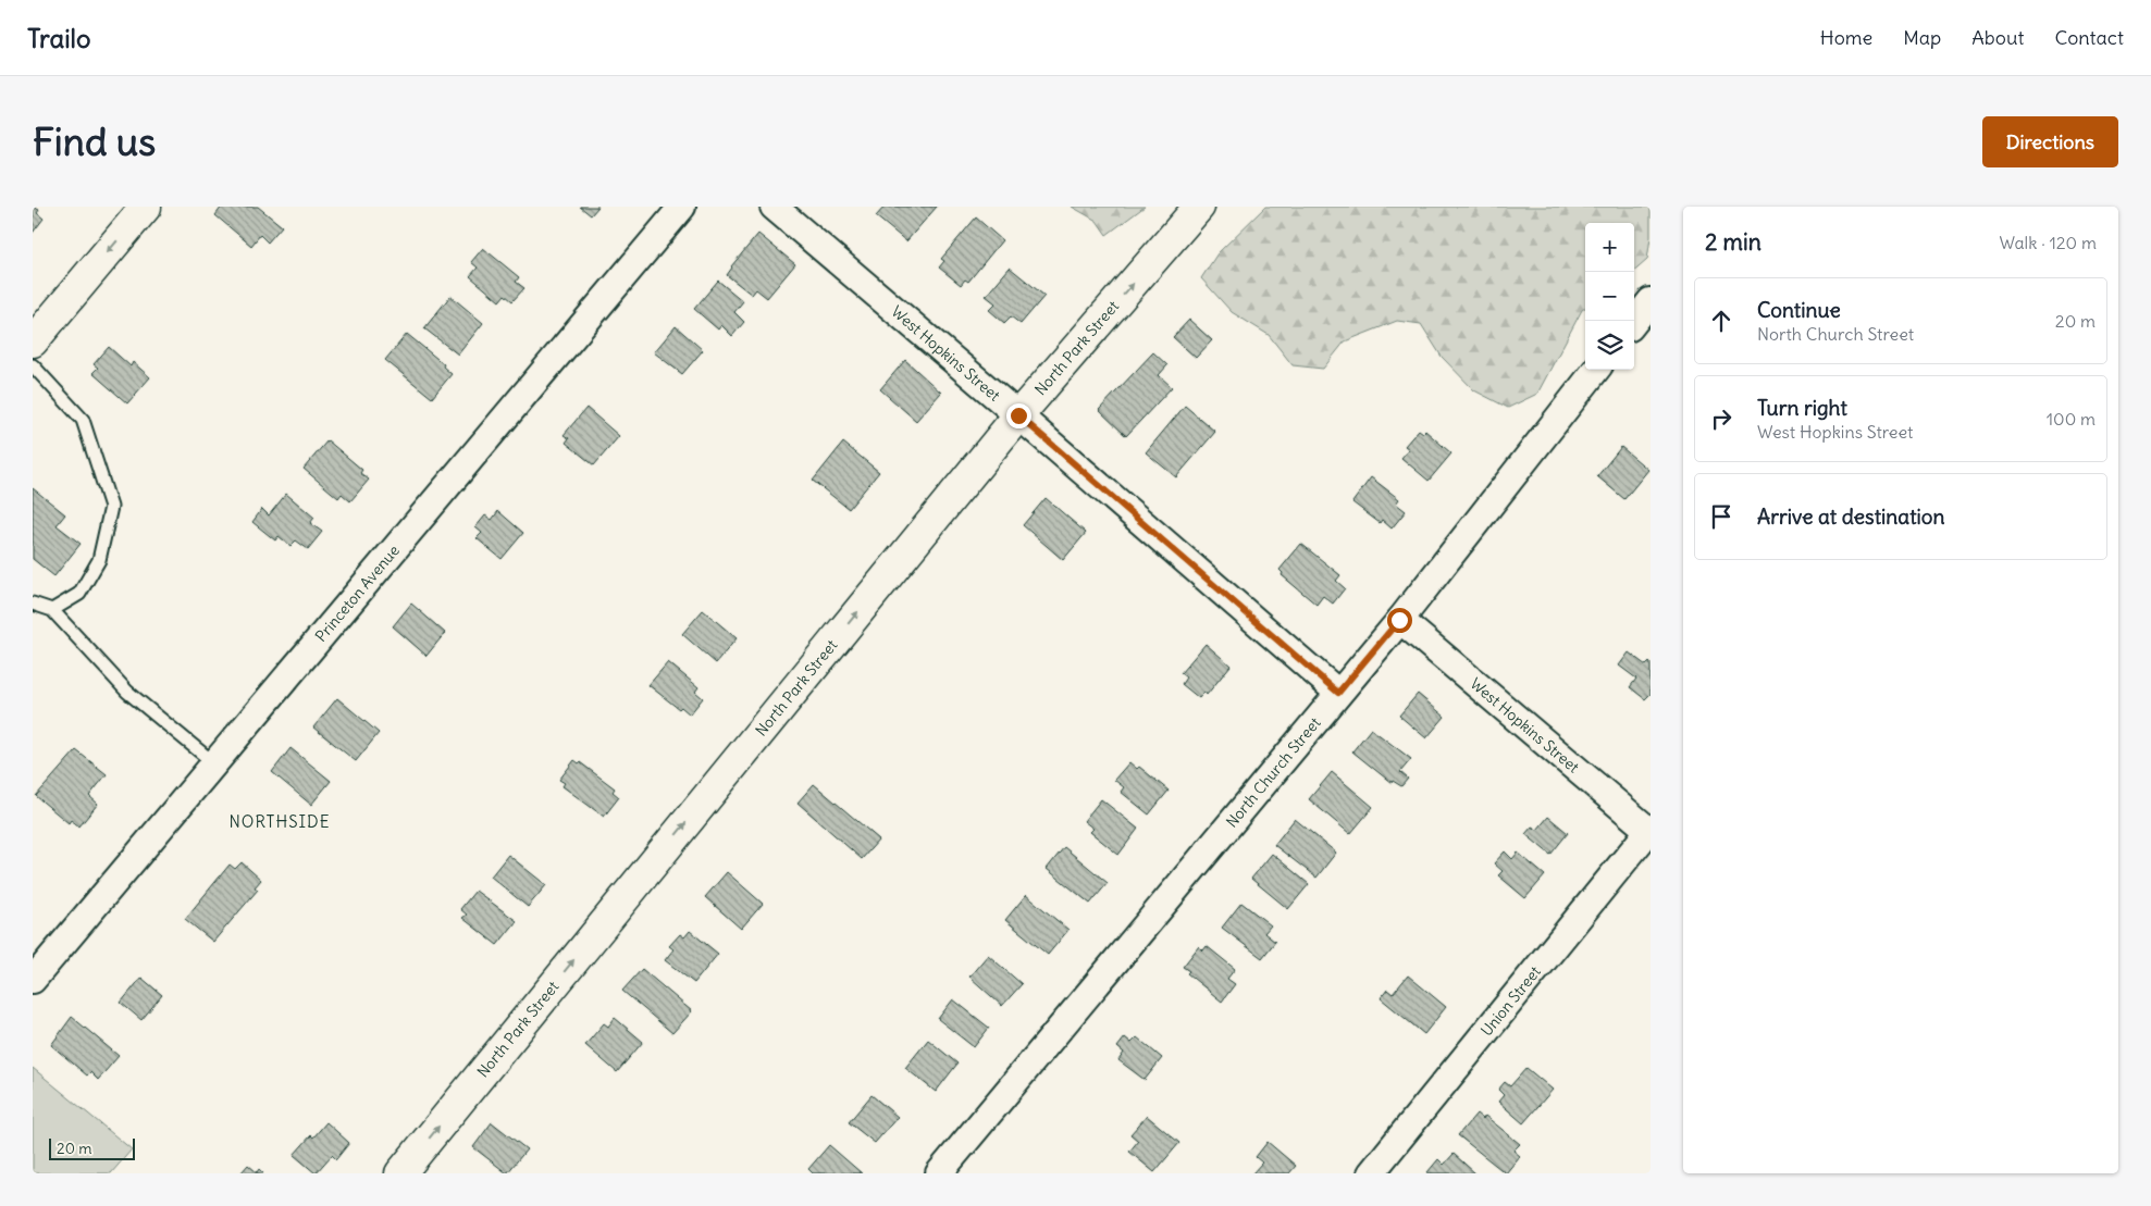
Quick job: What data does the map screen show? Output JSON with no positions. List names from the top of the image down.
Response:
{
  "streets": {
    "main road": ["North Park Street"],
    "street": [
      "West Hopkins Street",
      "Princeton Avenue",
      "North Church Street",
      "Union Street"
    ]
  },
  "crossings": [
    ["North Park Street", "West Hopkins Street"],
    ["West Hopkins Street", "North Church Street"],
    ["West Hopkins Street", "Union Street"]
  ],
  "one_way": ["North Park Street"],
  "districts": ["NORTHSIDE"],
  "scale_bar": "20 m",
  "page": {
    "header": "Trailo",
    "nav": [
      "Home",
      "Map",
      "About",
      "Contact"
    ],
    "buttons": "Directions",
    "title": "Find us",
    "heading": ["2 min", "Walk · 120 m"],
    "map_buttons": ["+", "−"],
    "list": [
      ["Continue", "North Church Street", "20 m"],
      ["Turn right", "West Hopkins Street", "100 m"],
      "Arrive at destination"
    ],
    "scale": "20 m"
  }
}
